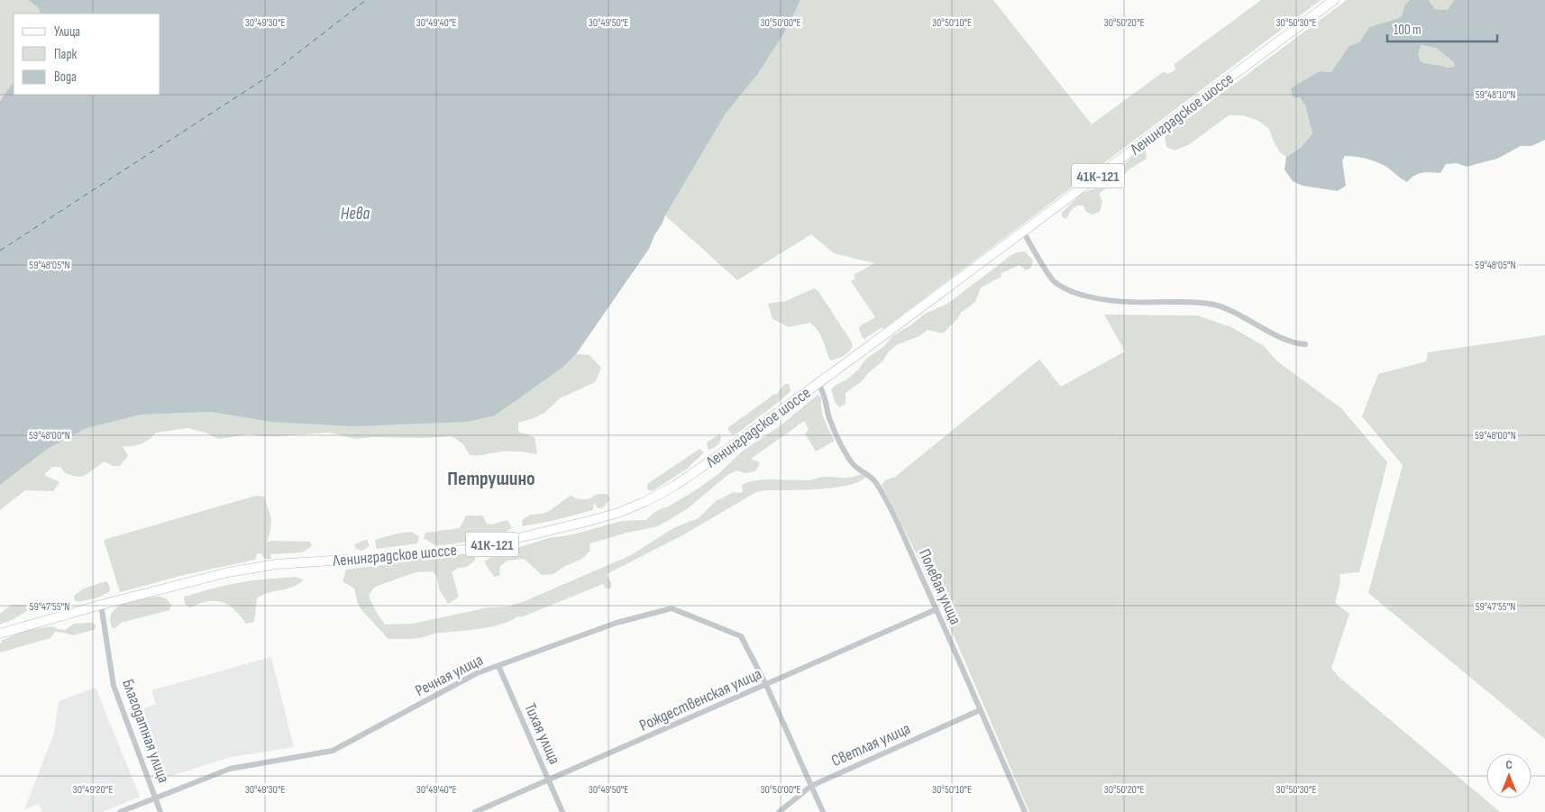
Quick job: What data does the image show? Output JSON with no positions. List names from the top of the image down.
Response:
{
  "streets": {
    "main road": ["Ленинградское шоссе", "41К-121"],
    "street": [
      "Полевая улица",
      "Речная улица",
      "Рождественская улица",
      "Благодатная улица",
      "Тихая улица",
      "Светлая улица"
    ]
  },
  "crossings": [
    ["Ленинградское шоссе", "Полевая улица"],
    ["Ленинградское шоссе", "Благодатная улица"],
    ["Полевая улица", "Рождественская улица"],
    ["Полевая улица", "Светлая улица"],
    ["Речная улица", "Рождественская улица"],
    ["Речная улица", "Благодатная улица"],
    ["Речная улица", "Тихая улица"],
    ["Речная улица", "Светлая улица"],
    ["Рождественская улица", "Тихая улица"]
  ],
  "districts": ["Петрушино"],
  "water": ["Нева"],
  "legend": ["Улица", "Парк", "Вода"],
  "scale_bar": "100 m",
  "north": "top",
  "coordinates": [
    "30°49'30\"E",
    "30°49'40\"E",
    "30°49'50\"E",
    "30°50'00\"E",
    "30°50'10\"E",
    "30°50'20\"E",
    "30°50'30\"E",
    "59°48'10\"N",
    "59°48'05\"N",
    "59°48'00\"N",
    "59°47'55\"N",
    "30°49'20\"E"
  ]
}
